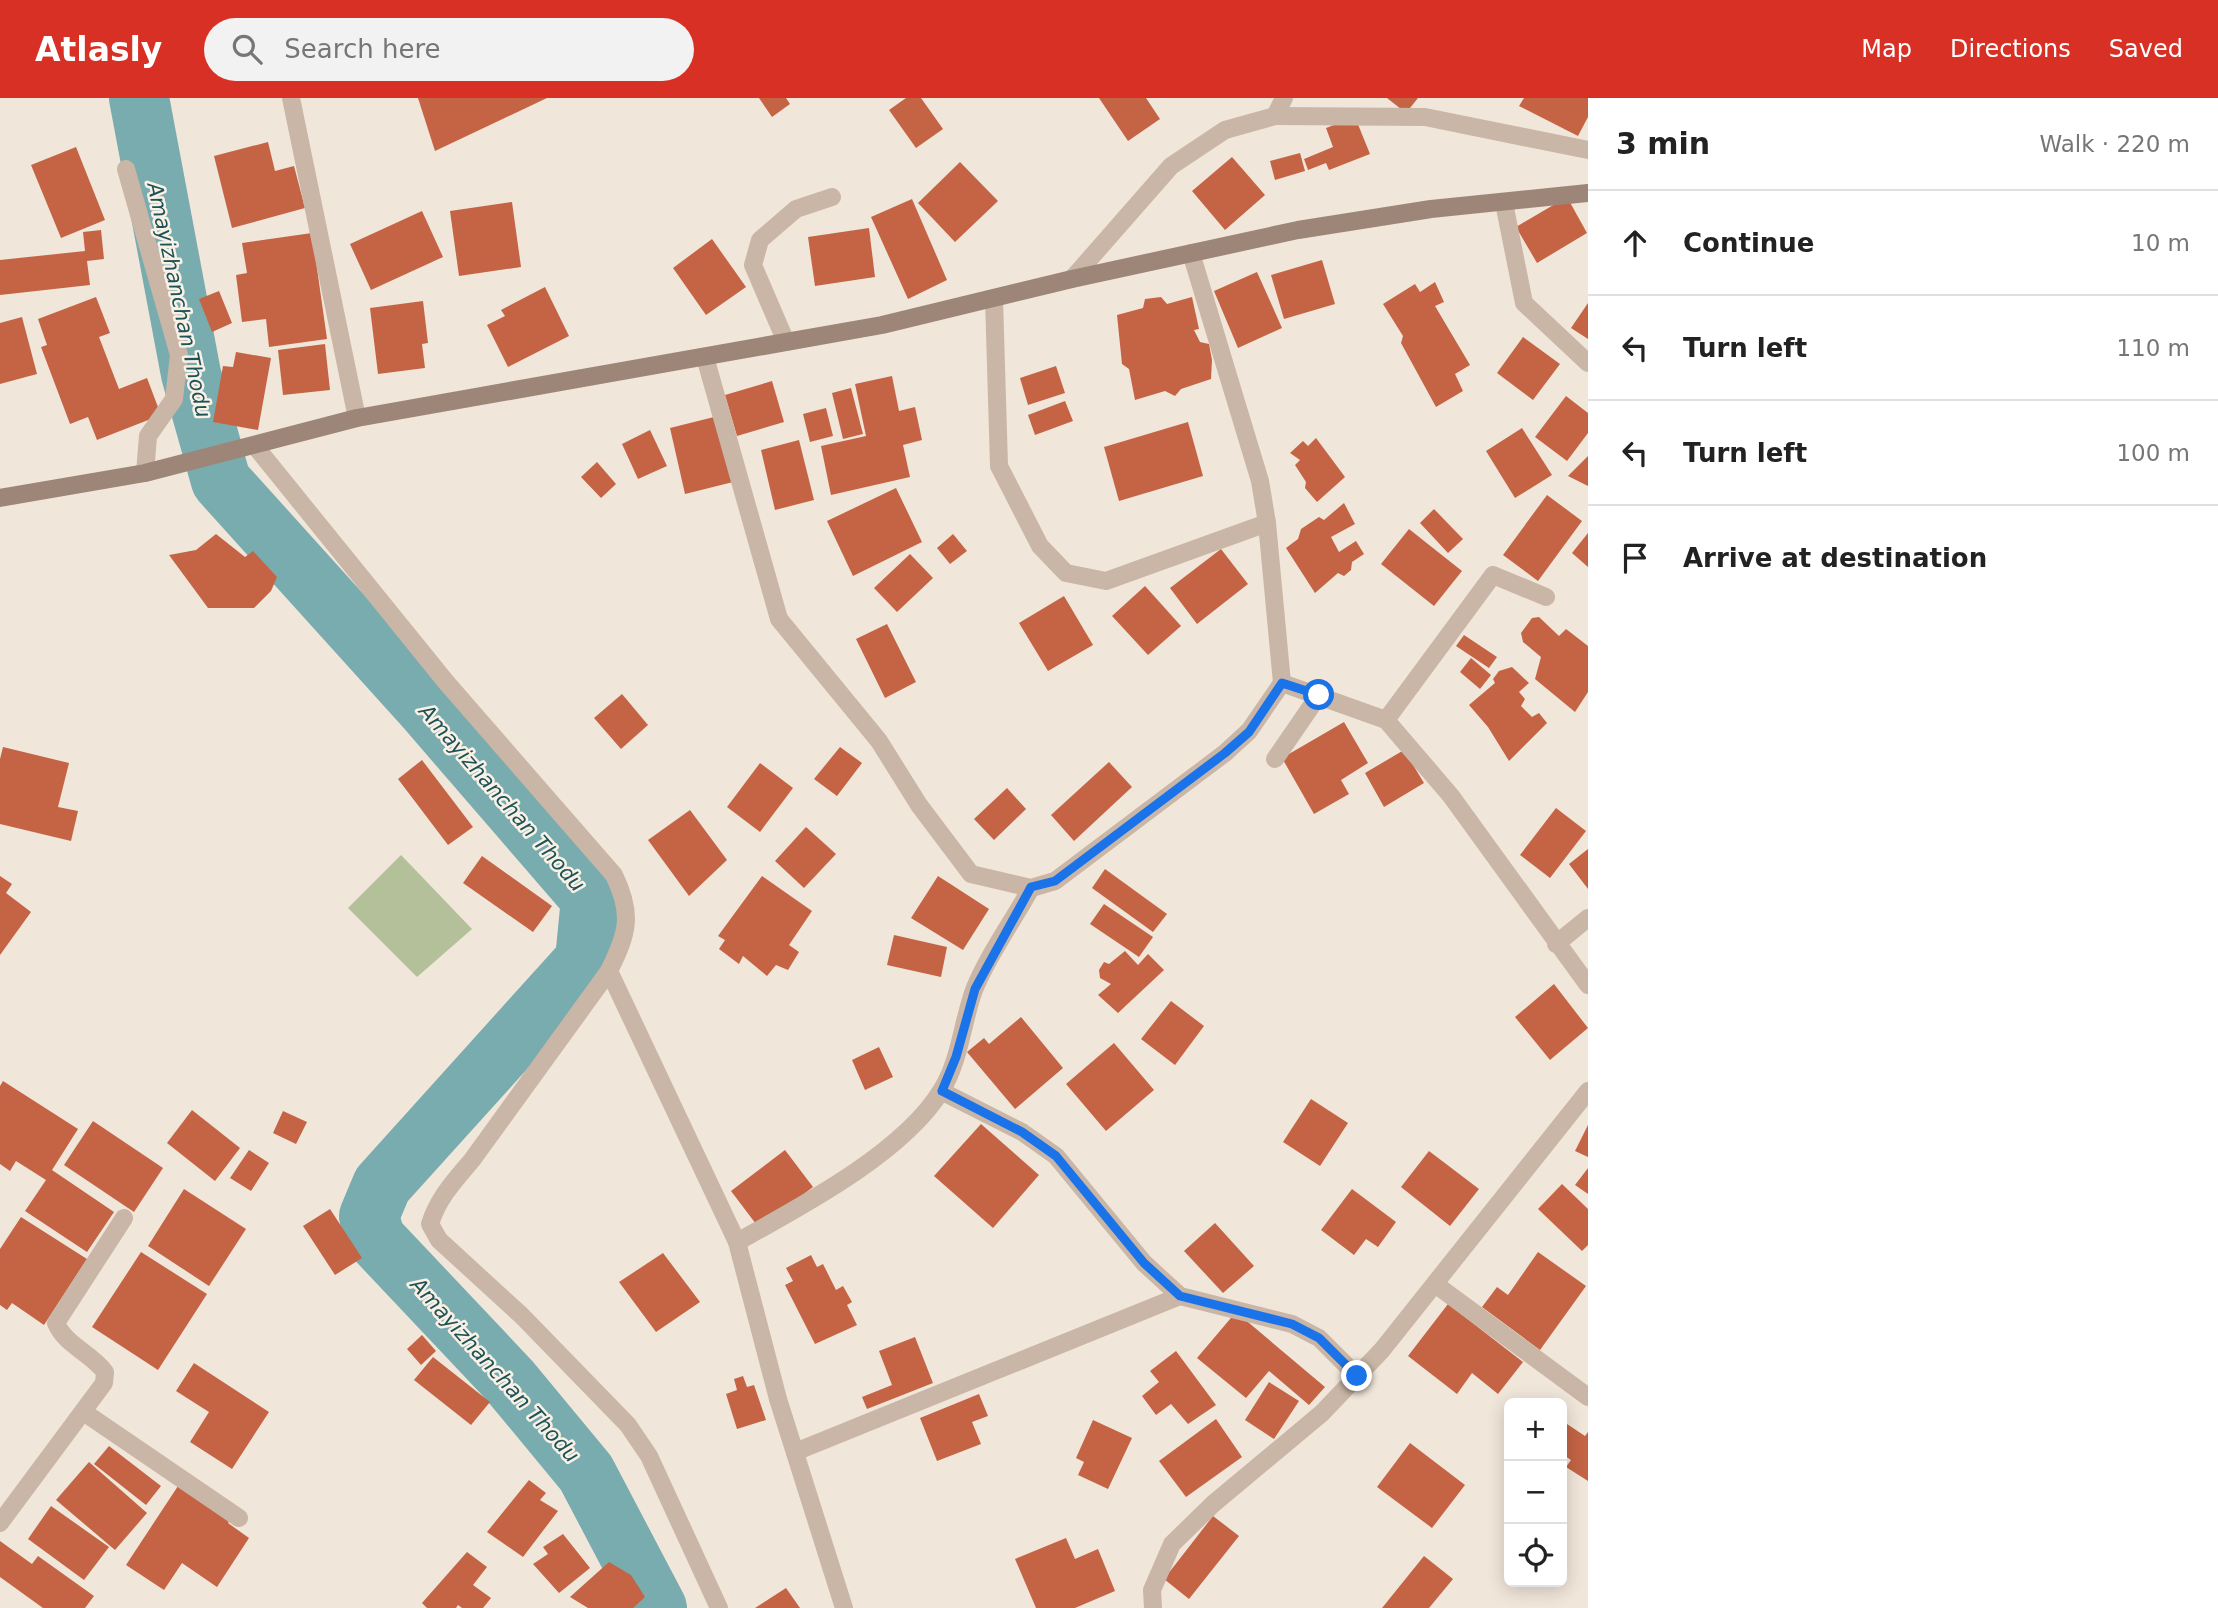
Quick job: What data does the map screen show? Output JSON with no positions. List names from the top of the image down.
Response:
{
  "water": ["Amayizhanchan Thodu"],
  "page": {
    "header": "Atlasly",
    "search": "Search here",
    "nav": ["Map", "Directions", "Saved"],
    "heading": ["3 min", "Walk · 220 m"],
    "list": [
      ["Continue", "10 m"],
      ["Turn left", "110 m"],
      ["Turn left", "100 m"],
      "Arrive at destination"
    ],
    "map_buttons": ["+", "−"]
  }
}
